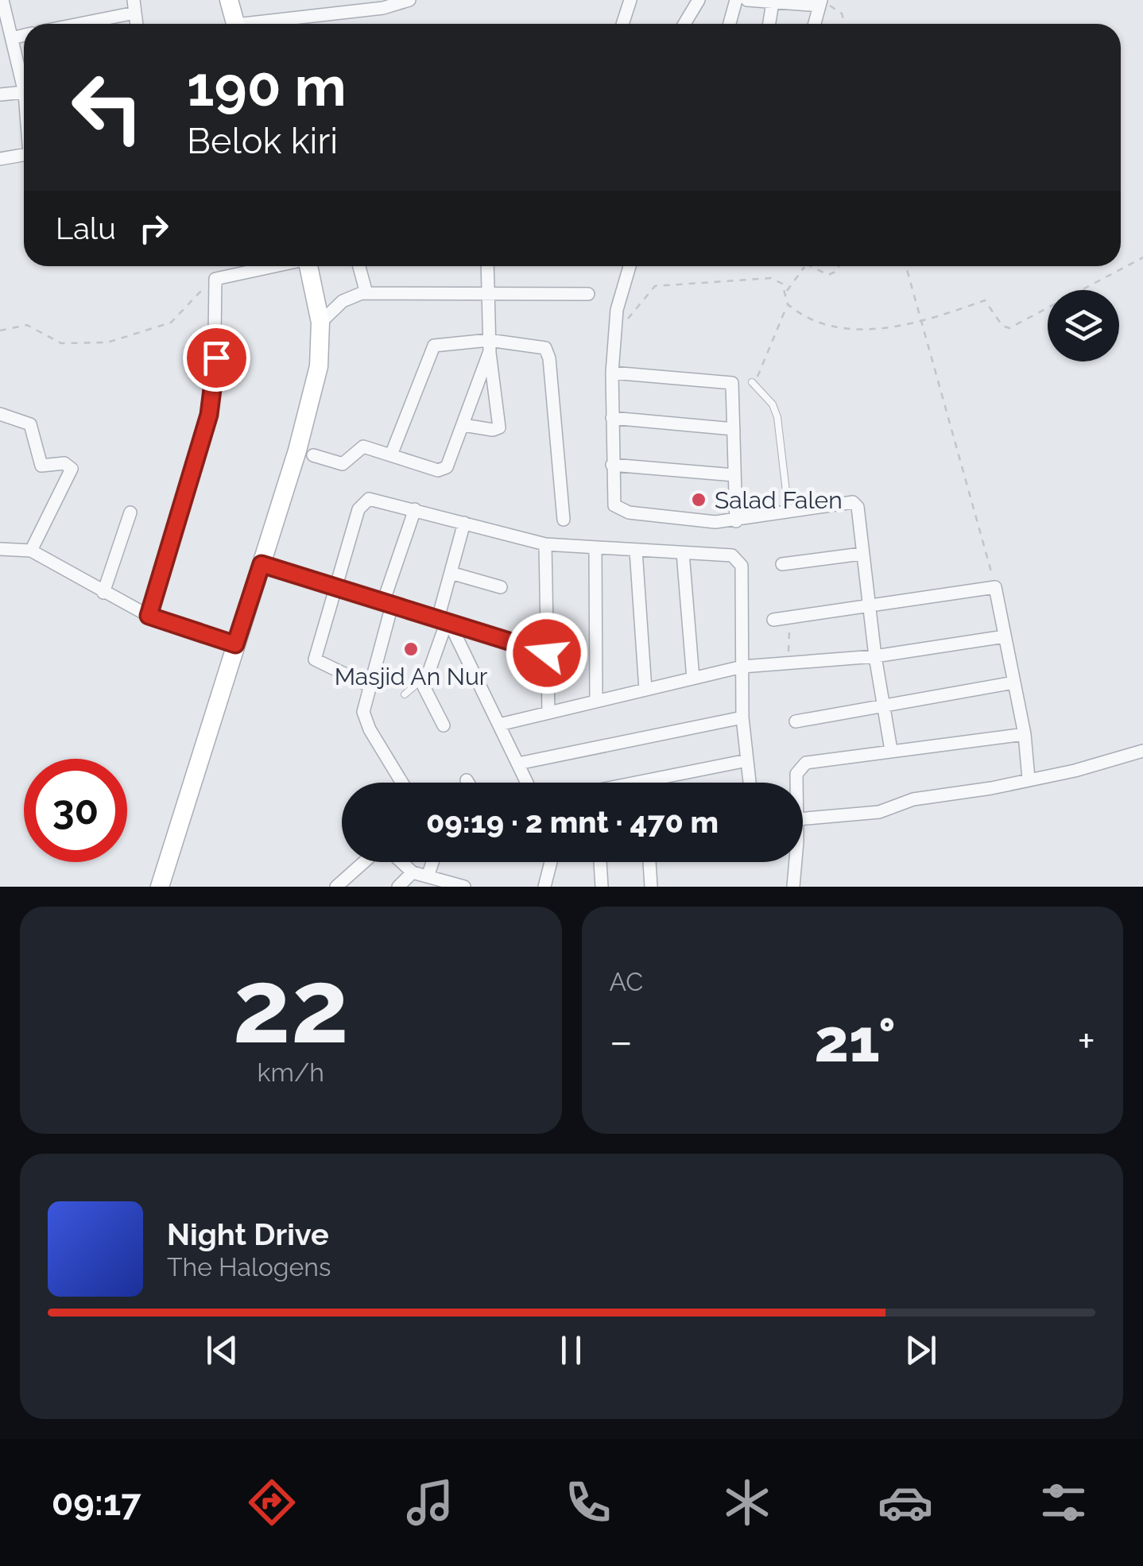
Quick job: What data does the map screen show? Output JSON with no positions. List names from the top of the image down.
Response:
{
  "places": ["Salad Falen", "Masjid An Nur"],
  "page": {
    "turn": ["190 m", "Belok kiri"],
    "then": "Lalu",
    "limit": "30",
    "trip": "09:19 · 2 mnt · 470 m",
    "tile": [
      ["22", "km/h"],
      "AC"
    ],
    "heat": ["−", "21°", "+"],
    "song": ["Night Drive", "The Halogens"],
    "tabs": "09:17"
  }
}
